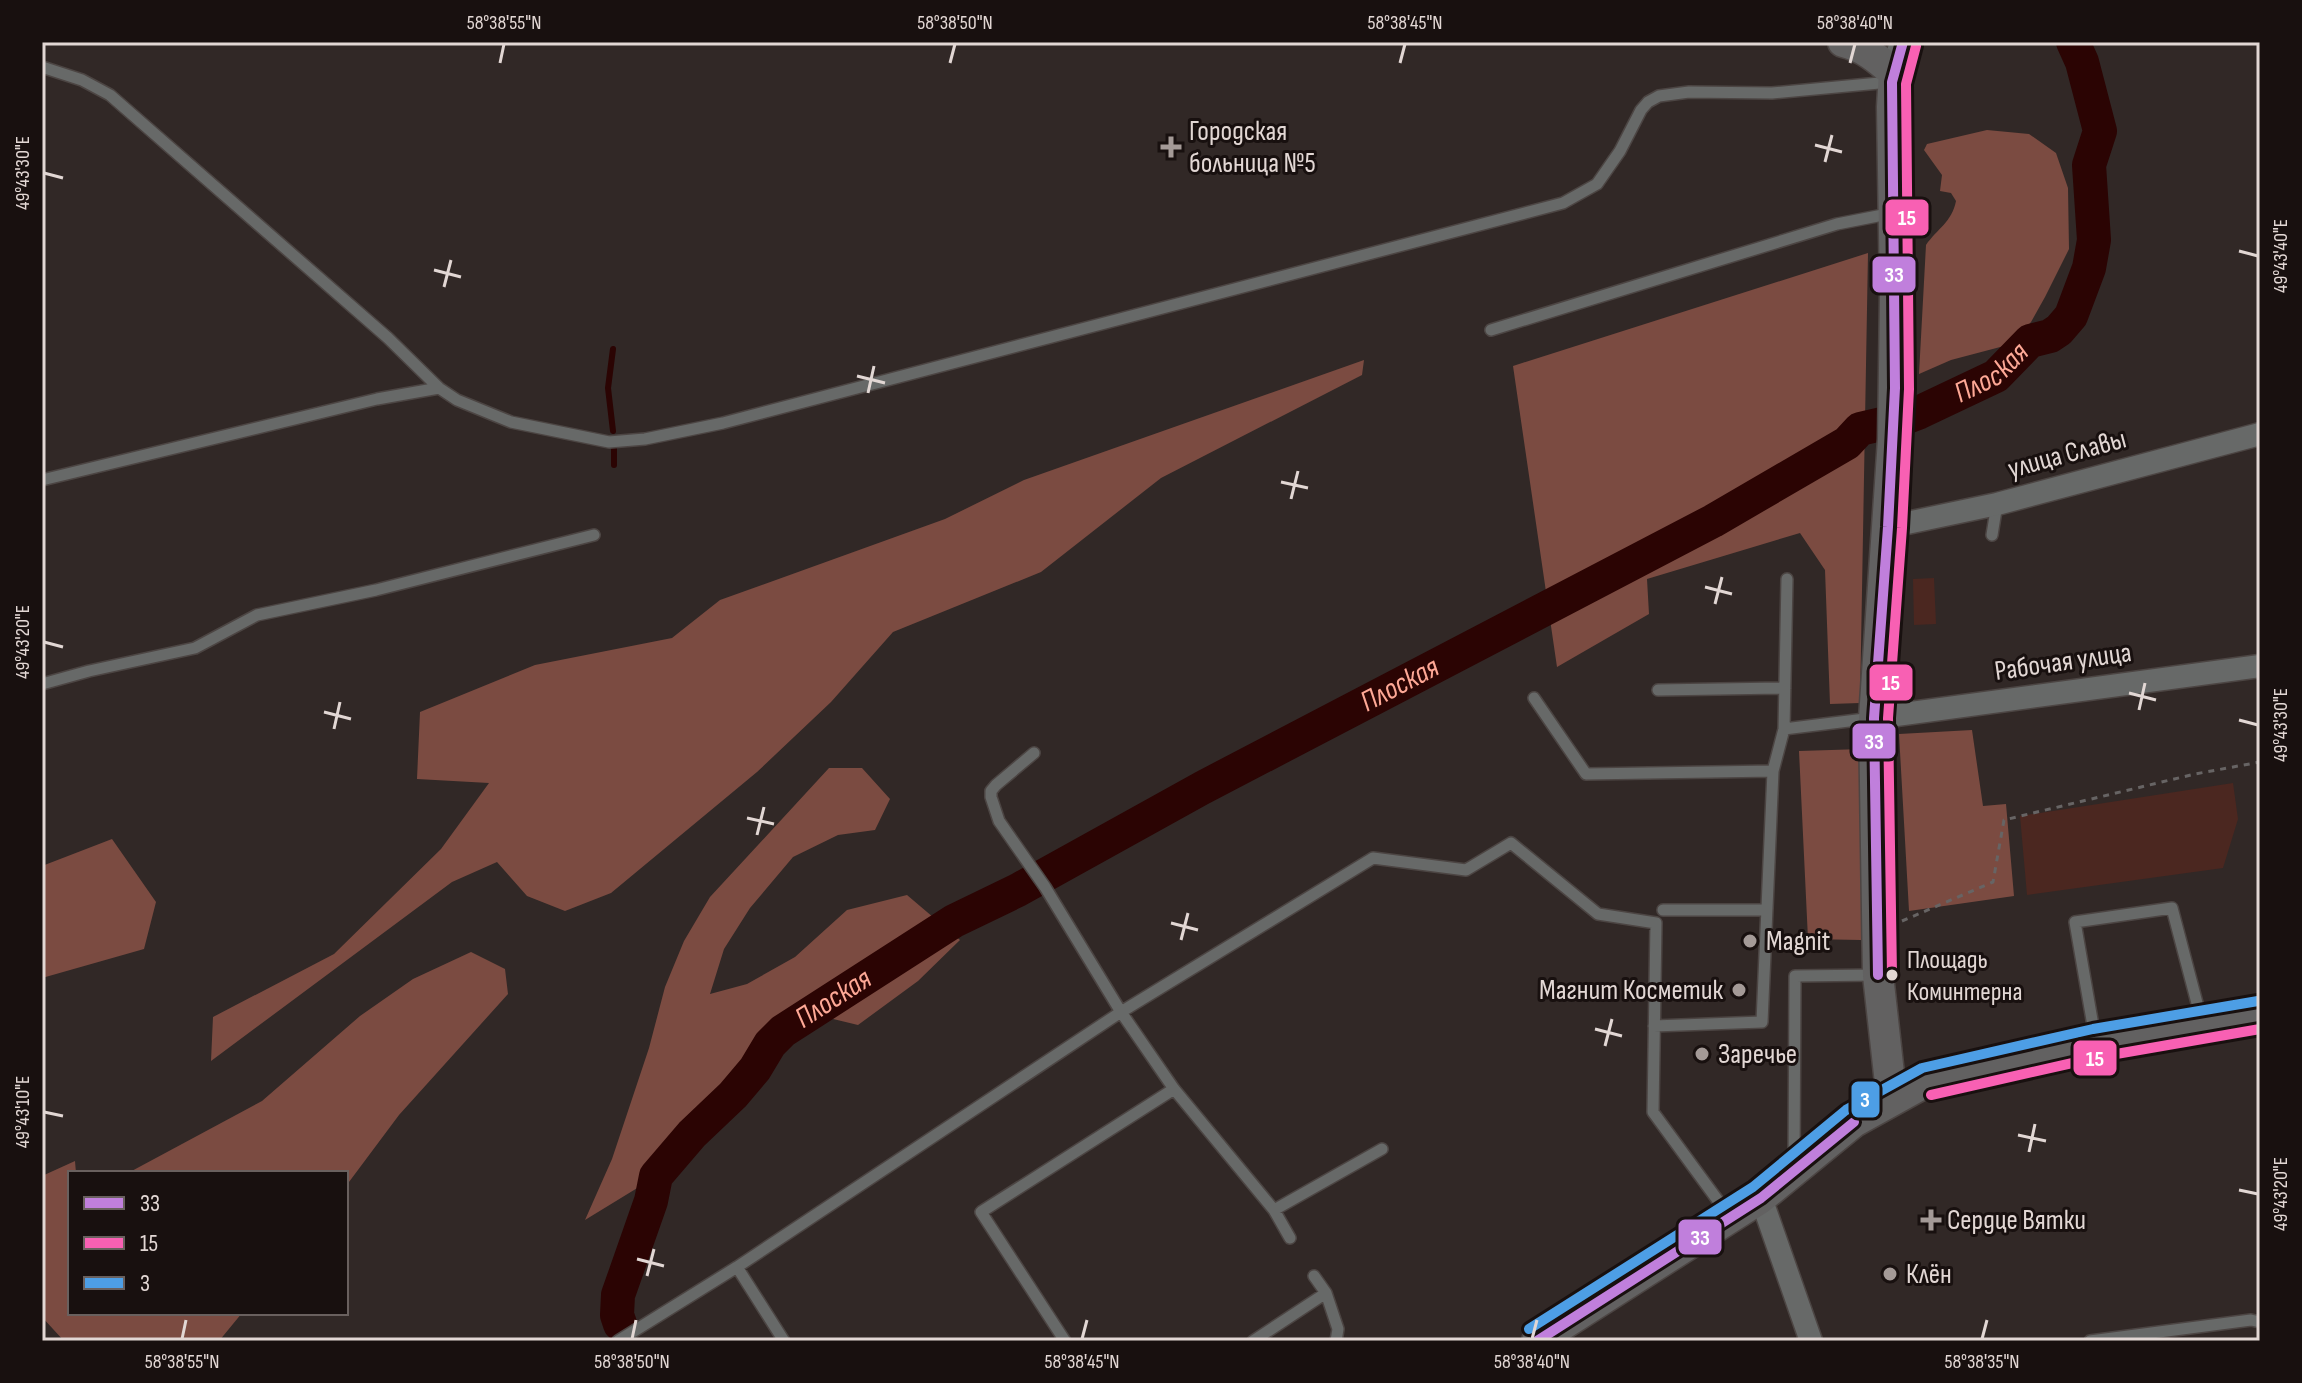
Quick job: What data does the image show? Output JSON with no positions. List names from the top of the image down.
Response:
{
  "streets": {
    "street": ["улица Славы", "Рабочая улица"]
  },
  "water": ["Плоская"],
  "places": {
    "health": ["Городская больница №5", "Сердце Вятки"],
    "other": [
      "Magnit",
      "Площадь Коминтерна",
      "Магнит Косметик",
      "Заречье",
      "Клён"
    ]
  },
  "lines": ["transit line 33", "transit line 15", "transit line 3"],
  "legend": ["33", "15", "3"],
  "coordinates": [
    "58°38'55\"N",
    "58°38'50\"N",
    "58°38'45\"N",
    "58°38'40\"N",
    "49°43'30\"E",
    "49°43'40\"E",
    "49°43'20\"E",
    "49°43'10\"E",
    "58°38'35\"N"
  ]
}
